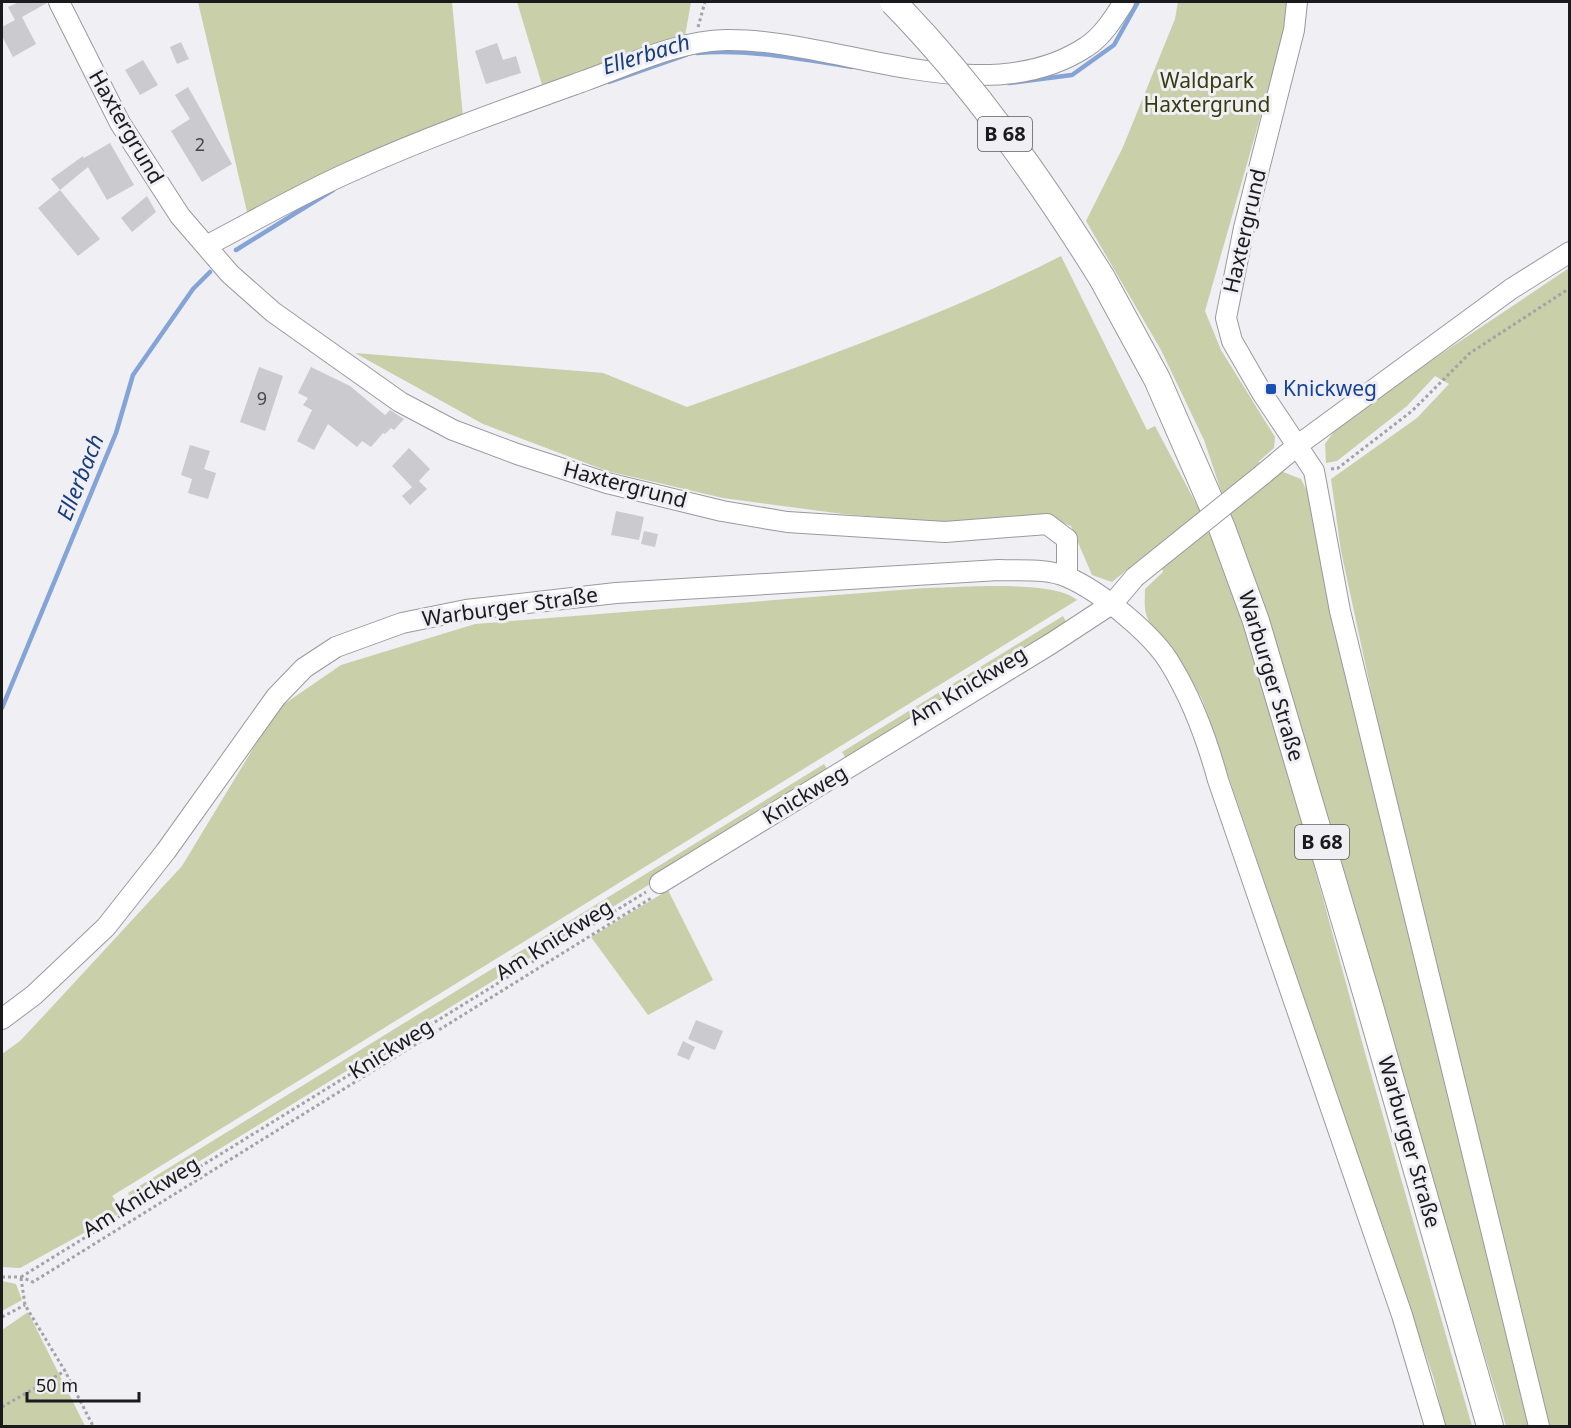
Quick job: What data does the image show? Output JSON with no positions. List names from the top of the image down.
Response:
{
  "streets": {
    "main road": ["B 68", "Warburger Straße"],
    "street": ["Haxtergrund", "Knickweg"],
    "path": ["Am Knickweg"]
  },
  "crossings": [
    ["Haxtergrund", "Warburger Straße"],
    ["Haxtergrund", "Knickweg"],
    ["Warburger Straße", "Knickweg"],
    ["Am Knickweg", "Knickweg"]
  ],
  "water": ["Ellerbach"],
  "parks": ["Waldpark Haxtergrund"],
  "places": {
    "transit": ["Knickweg"]
  },
  "house_numbers": ["2", "9"],
  "scale_bar": "50 m"
}
